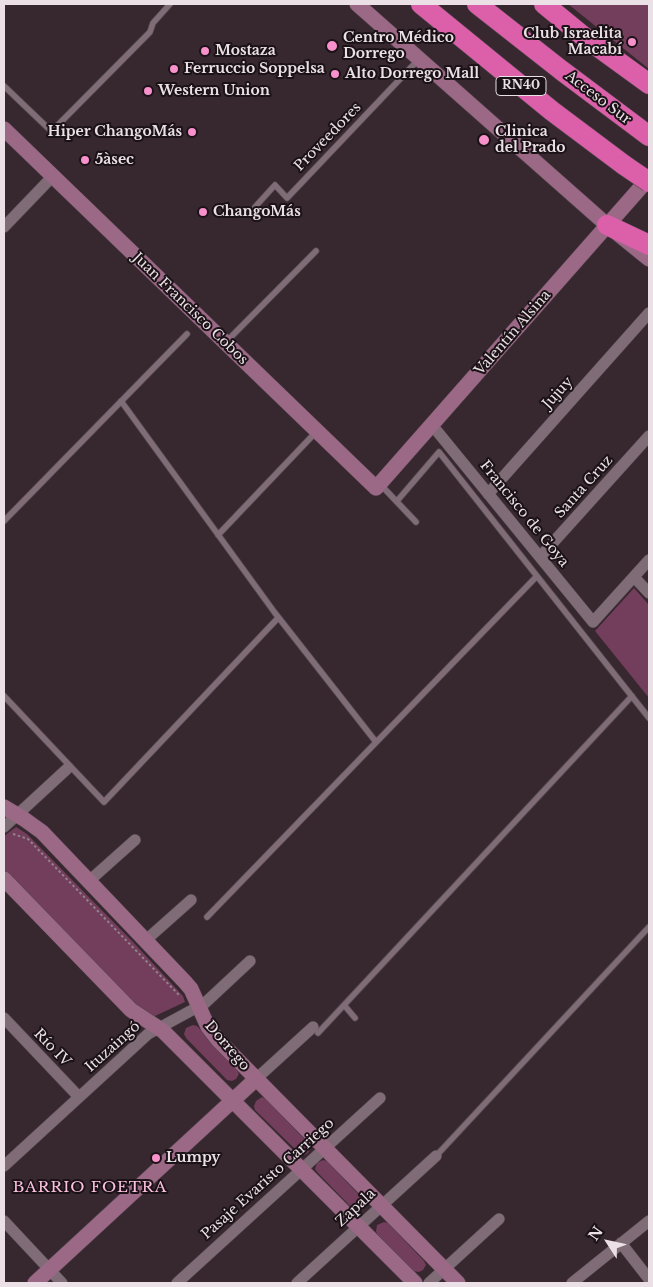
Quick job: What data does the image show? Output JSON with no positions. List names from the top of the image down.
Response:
{
  "streets": {
    "highway": ["RN40", "Acceso Sur"],
    "main road": ["Juan Francisco Cobos", "Valentín Alsina", "Dorrego"],
    "street": [
      "Jujuy",
      "Santa Cruz",
      "Francisco de Goya",
      "Ituzaingó",
      "Río IV",
      "Pasaje Evaristo Carriego",
      "Zapala"
    ],
    "lane": ["Proveedores"]
  },
  "crossings": [
    ["RN40", "Valentín Alsina"],
    ["Juan Francisco Cobos", "Valentín Alsina"],
    ["Valentín Alsina", "Francisco de Goya"],
    ["Jujuy", "Francisco de Goya"],
    ["Santa Cruz", "Francisco de Goya"],
    ["Dorrego", "Ituzaingó"],
    ["Dorrego", "Pasaje Evaristo Carriego"],
    ["Dorrego", "Zapala"],
    ["Ituzaingó", "Río IV"]
  ],
  "districts": ["BARRIO FOETRA"],
  "places": [
    "Club Israelita Macabí",
    "Centro Médico Dorrego",
    "Mostaza",
    "Ferruccio Soppelsa",
    "Alto Dorrego Mall",
    "Western Union",
    "Hiper ChangoMás",
    "Clinica del Prado",
    "5àsec",
    "ChangoMás",
    "Lumpy"
  ],
  "north": "top left"
}
